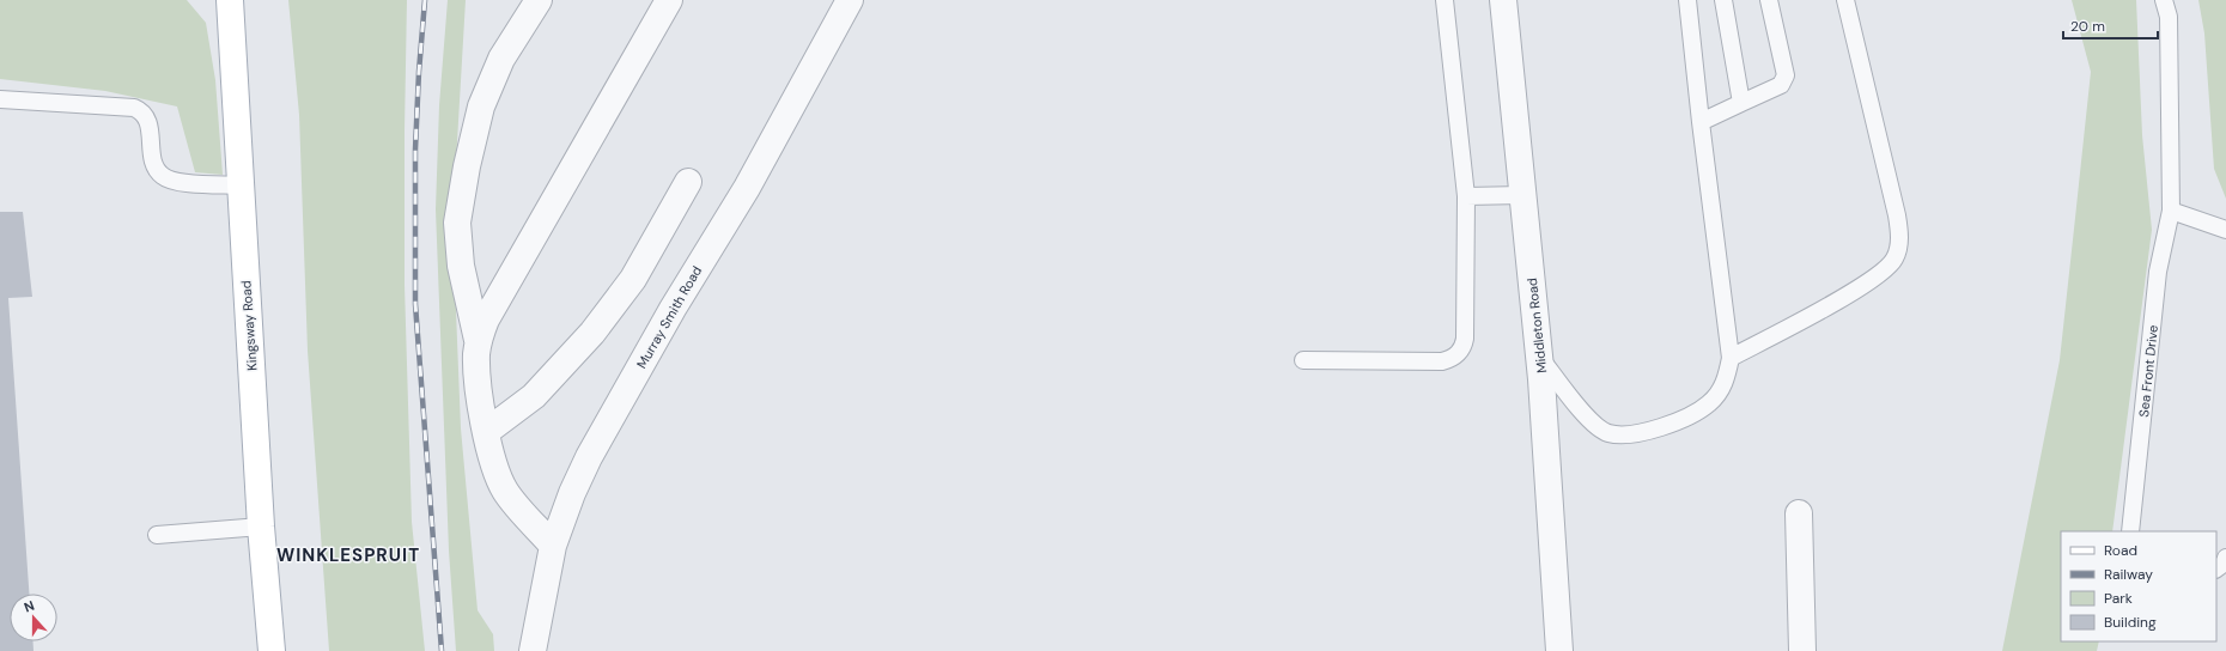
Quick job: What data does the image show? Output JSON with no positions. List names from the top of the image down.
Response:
{
  "streets": {
    "main road": ["Kingsway Road"],
    "street": ["Murray Smith Road", "Middleton Road"],
    "lane": ["Sea Front Drive"]
  },
  "districts": ["WINKLESPRUIT"],
  "legend": [
    "Road",
    "Railway",
    "Park",
    "Building"
  ],
  "scale_bar": "20 m",
  "north": "top"
}
